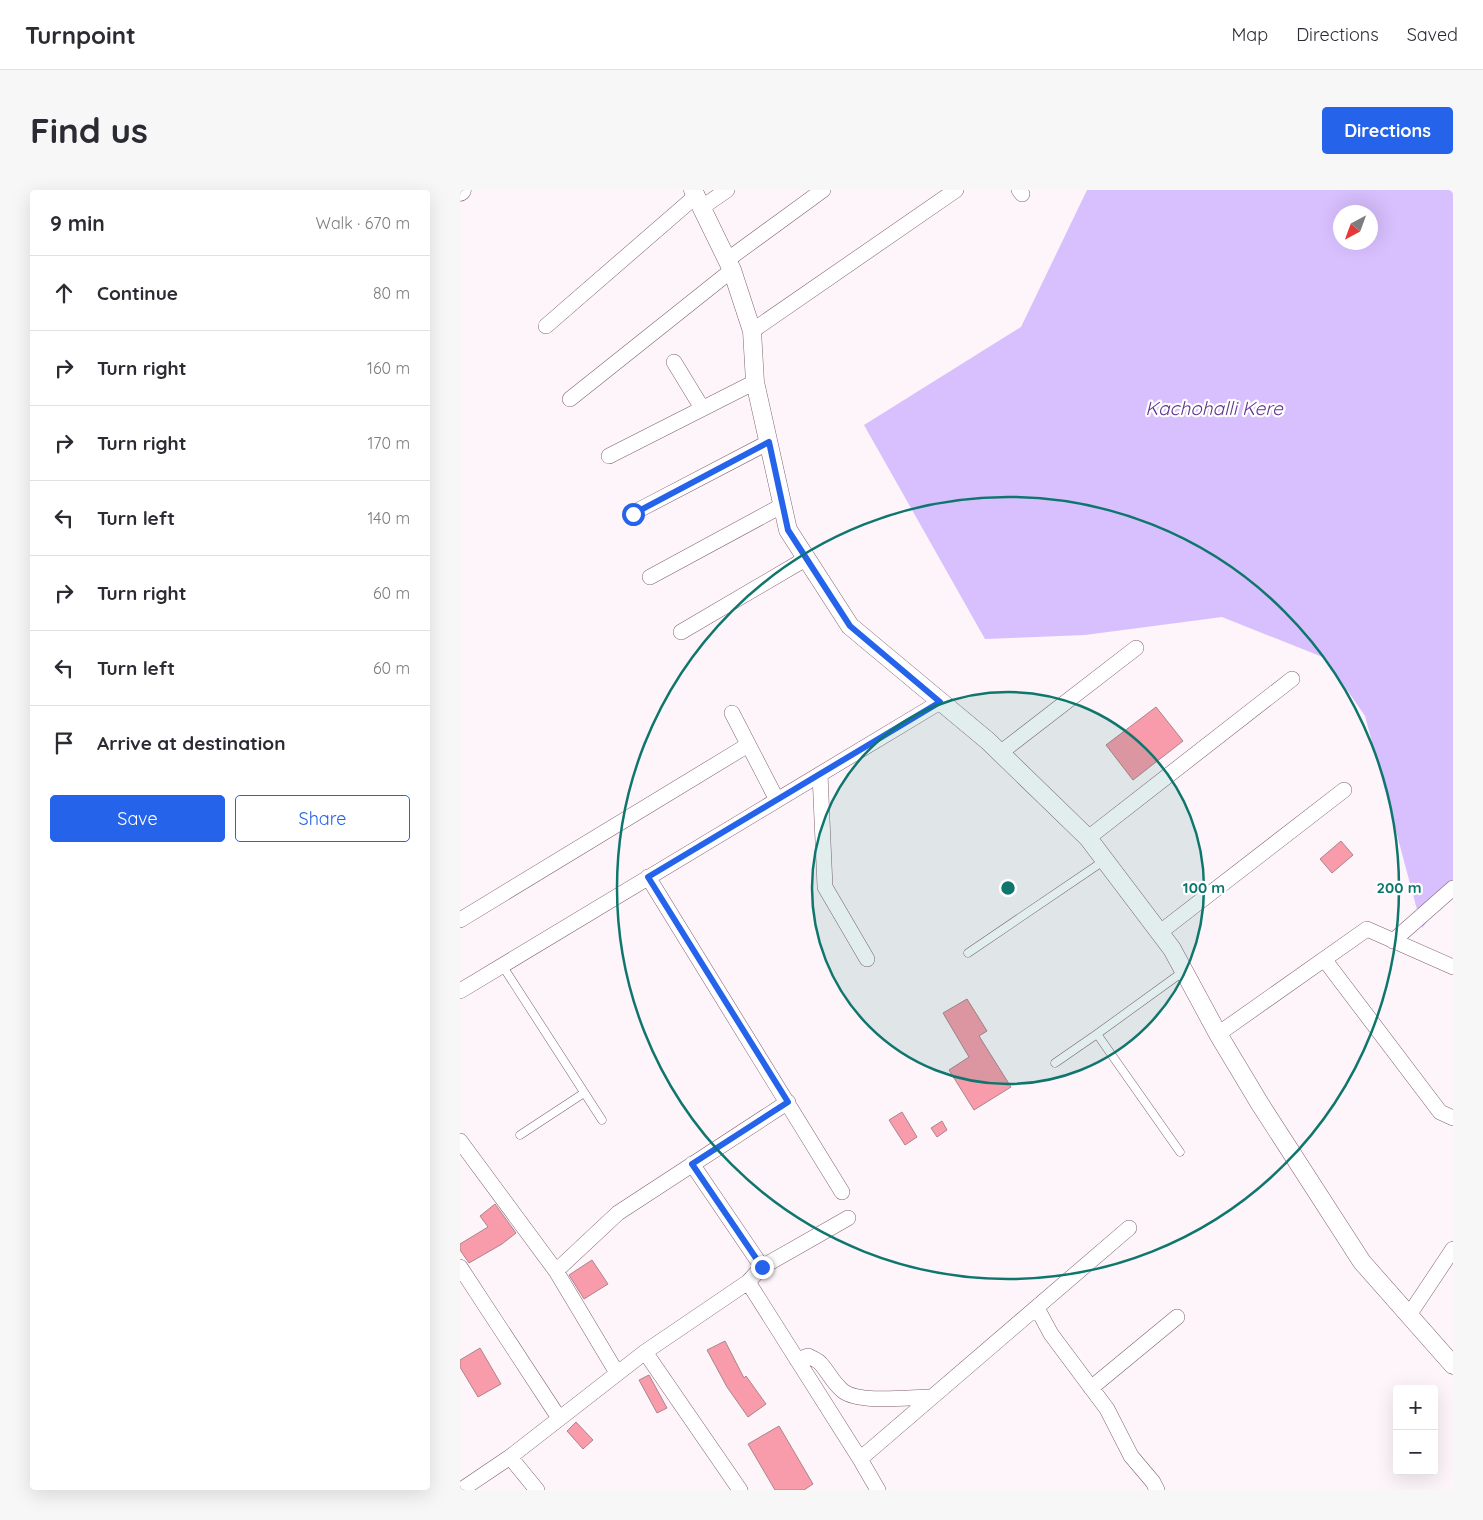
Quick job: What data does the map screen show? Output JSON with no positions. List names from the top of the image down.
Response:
{
  "water": ["Kachohalli Kere"],
  "north": "bottom left",
  "page": {
    "header": "Turnpoint",
    "nav": ["Map", "Directions", "Saved"],
    "buttons": [
      "Directions",
      ["Save", "Share"]
    ],
    "title": "Find us",
    "heading": ["9 min", "Walk · 670 m"],
    "list": [
      ["Continue", "80 m"],
      ["Turn right", "160 m"],
      ["Turn right", "170 m"],
      ["Turn left", "140 m"],
      ["Turn right", "60 m"],
      ["Turn left", "60 m"],
      "Arrive at destination"
    ],
    "map_buttons": ["+", "−"]
  },
  "rings": ["100 m", "200 m"]
}
